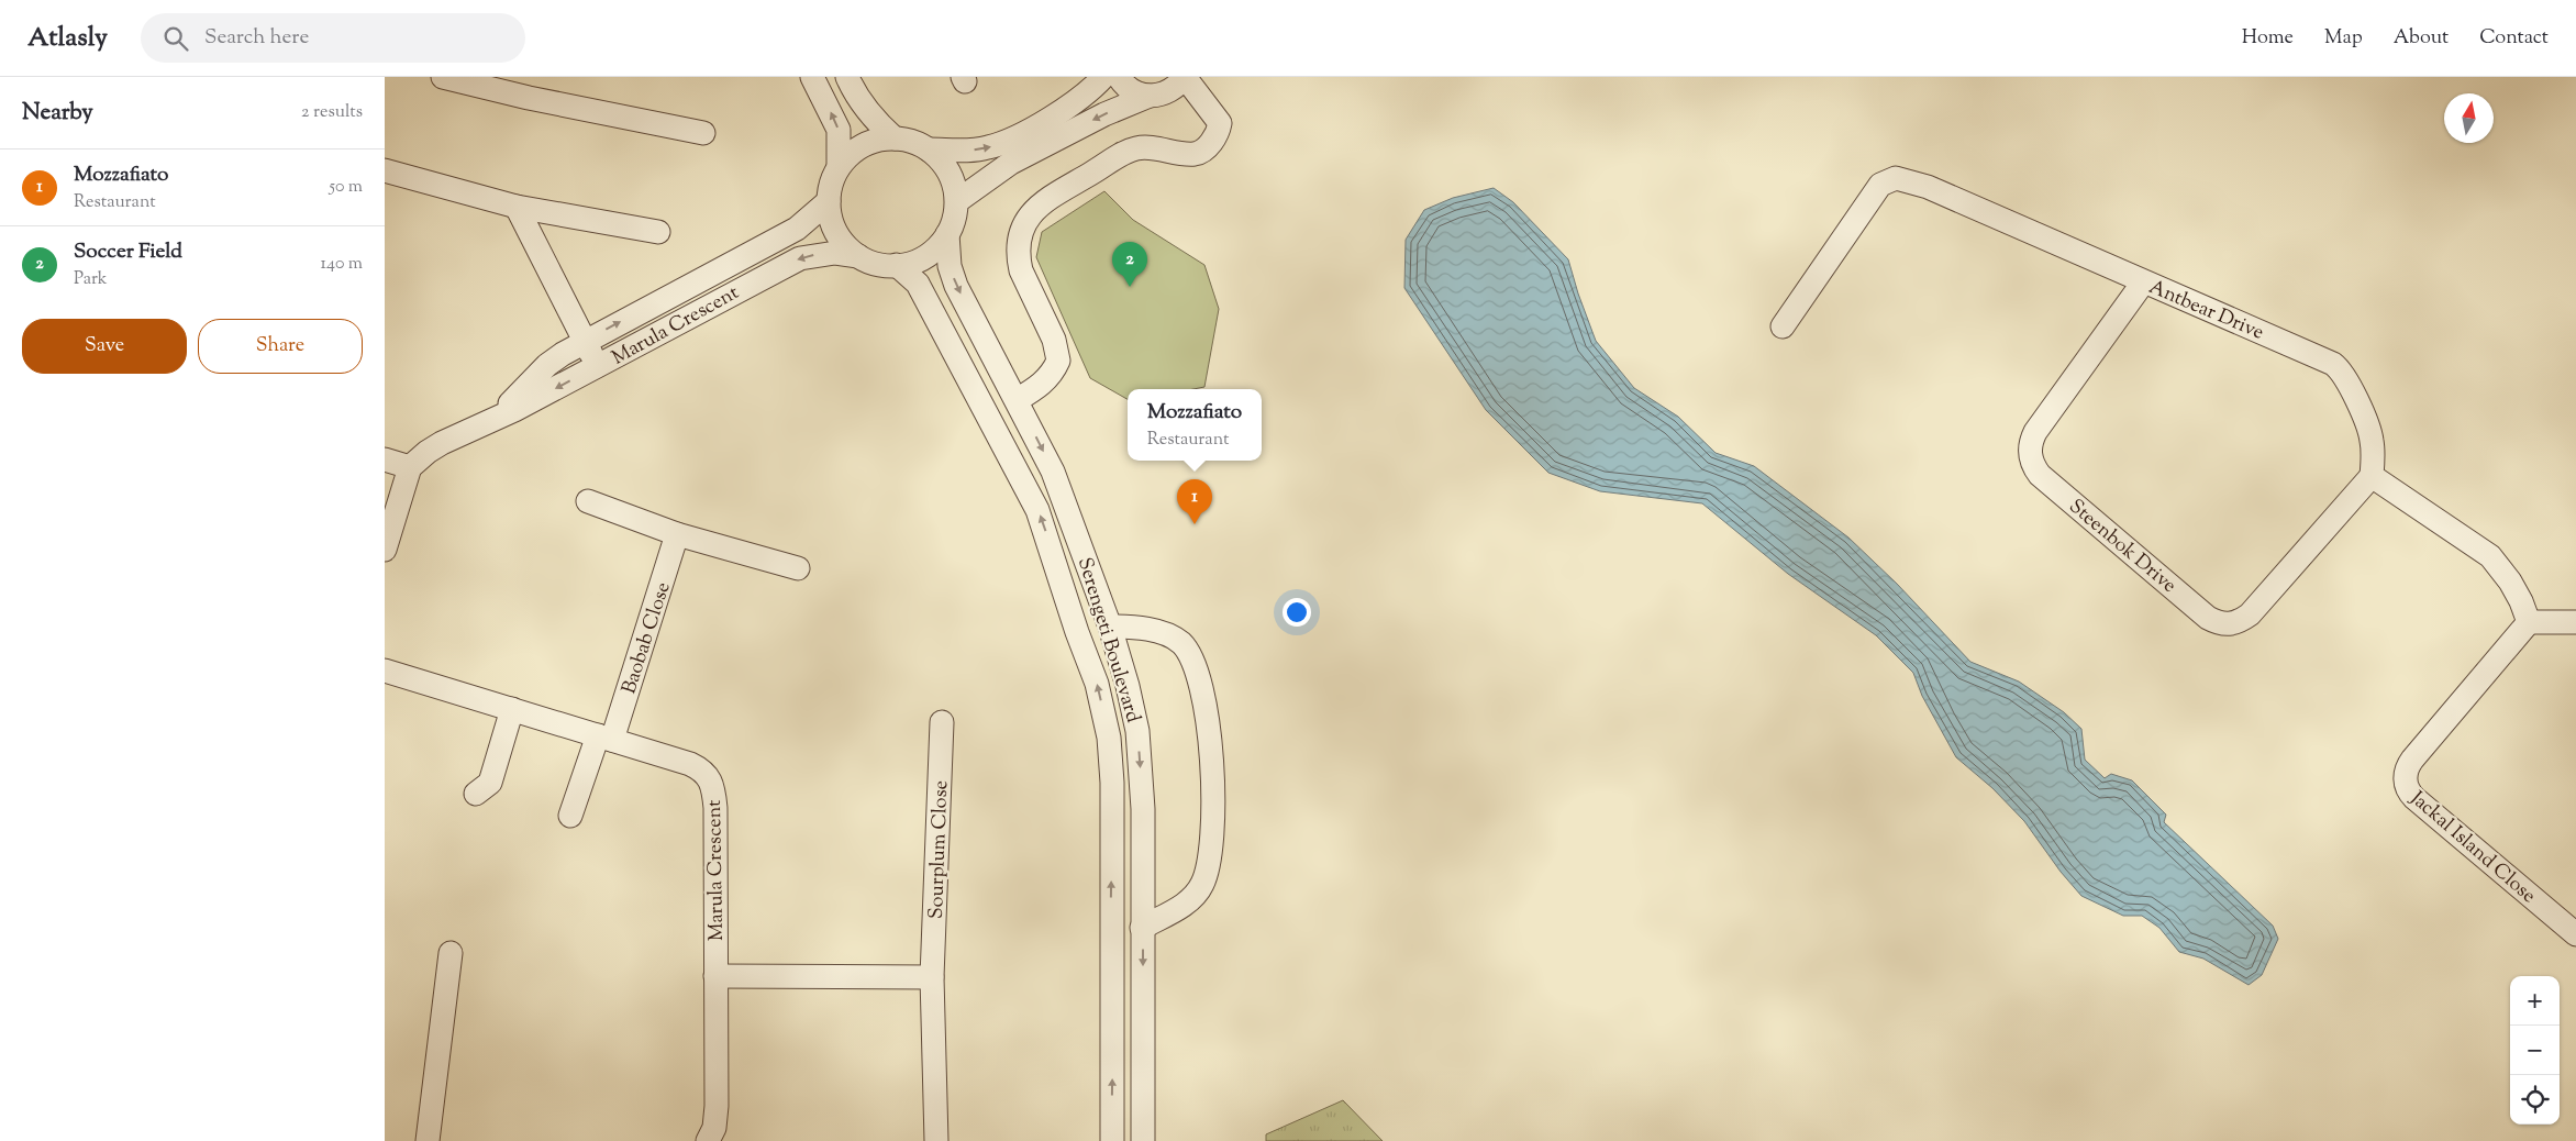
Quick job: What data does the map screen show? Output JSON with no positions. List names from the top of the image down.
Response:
{
  "streets": {
    "street": [
      "Antbear Drive",
      "Marula Crescent",
      "Steenbok Drive",
      "Baobab Close",
      "Serengeti Boulevard",
      "Jackal Island Close",
      "Sourplum Close"
    ]
  },
  "crossings": [
    ["Antbear Drive", "Steenbok Drive"],
    ["Marula Crescent", "Baobab Close"],
    ["Marula Crescent", "Serengeti Boulevard"]
  ],
  "north": "top",
  "page": {
    "header": "Atlasly",
    "search": "Search here",
    "nav": [
      "Home",
      "Map",
      "About",
      "Contact"
    ],
    "heading": ["Nearby", "2 results"],
    "list": [
      {
        "mark": "1",
        "name": "Mozzafiato",
        "note": "Restaurant",
        "value": "50 m"
      },
      {
        "mark": "2",
        "name": "Soccer Field",
        "note": "Park",
        "value": "140 m"
      }
    ],
    "pins": ["2", "1"],
    "buttons": ["Save", "Share"],
    "popup": ["Mozzafiato", "Restaurant"],
    "map_buttons": ["+", "−"]
  }
}
